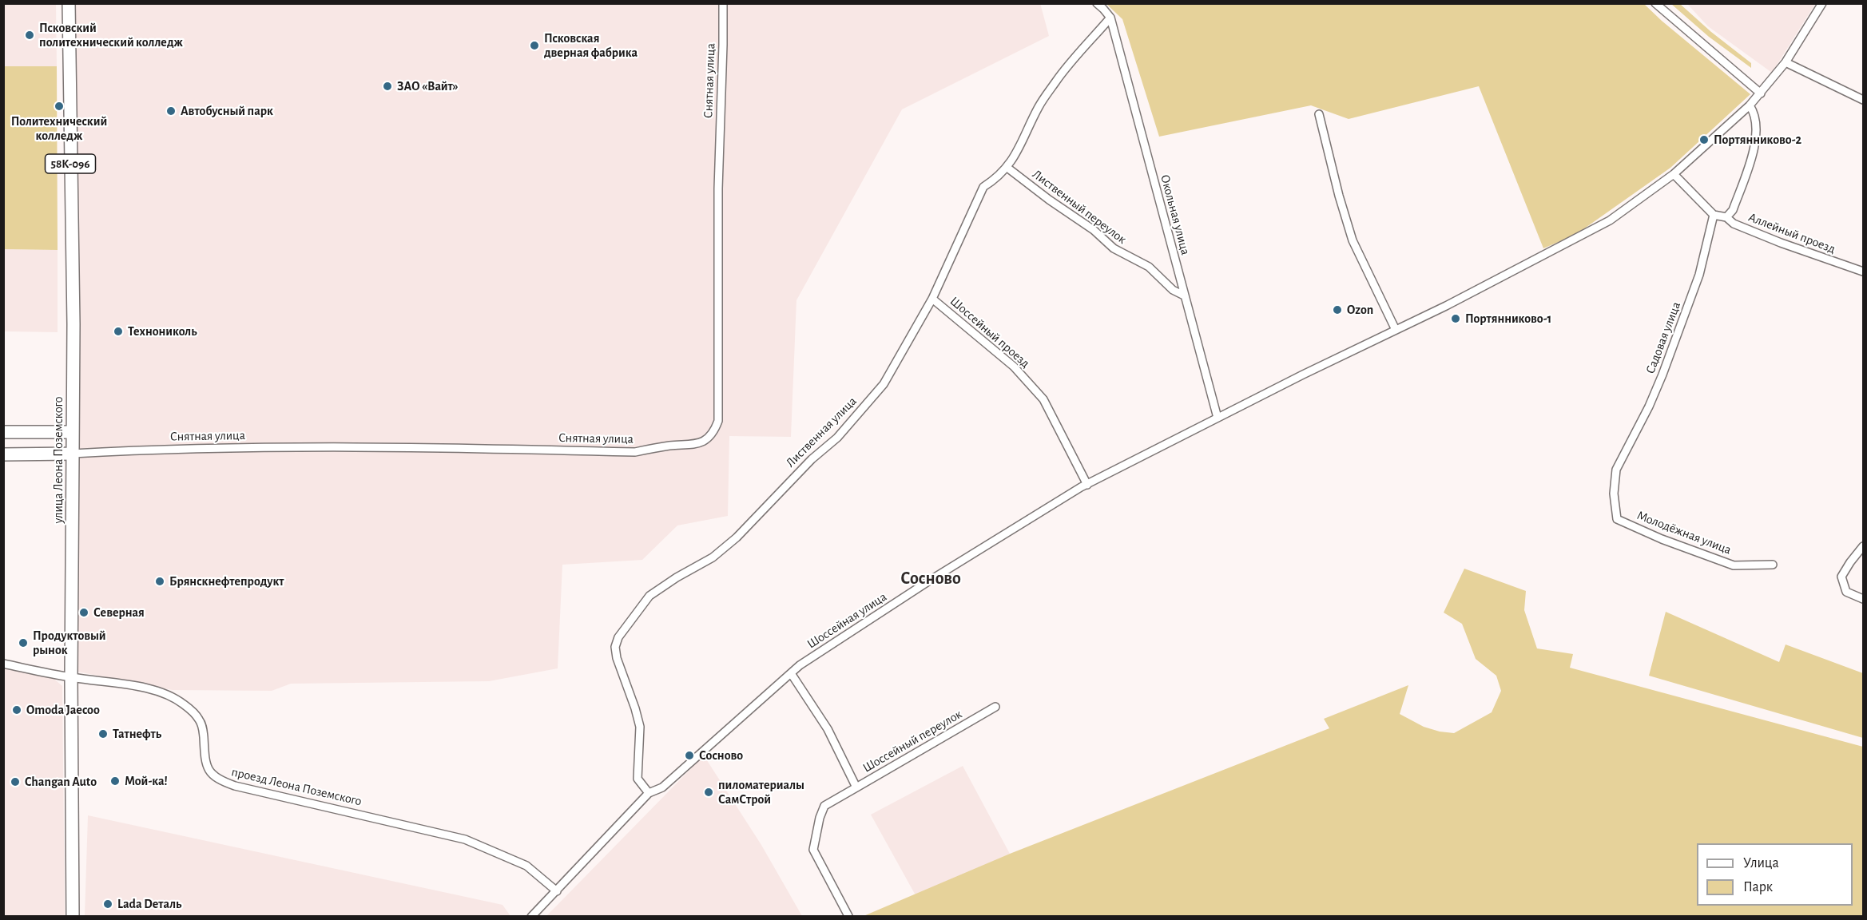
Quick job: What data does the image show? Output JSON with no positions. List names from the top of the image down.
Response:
{
  "streets": {
    "main road": ["58К-096", "улица Леона Поземского"],
    "street": [
      "Снятная улица",
      "Лиственный переулок",
      "Окольная улица",
      "Аллейный проезд",
      "Шоссейный проезд",
      "Садовая улица",
      "Лиственная улица",
      "Молодёжная улица",
      "Шоссейная улица",
      "Шоссейный переулок",
      "проезд Леона Поземского"
    ]
  },
  "crossings": [
    ["Снятная улица", "улица Леона Поземского"],
    ["Лиственный переулок", "Окольная улица"],
    ["Лиственный переулок", "Лиственная улица"],
    ["Окольная улица", "Лиственная улица"],
    ["Окольная улица", "Шоссейная улица"],
    ["Аллейный проезд", "Садовая улица"],
    ["Шоссейный проезд", "Лиственная улица"],
    ["Шоссейный проезд", "Шоссейная улица"],
    ["Садовая улица", "Молодёжная улица"],
    ["Лиственная улица", "Шоссейная улица"],
    ["улица Леона Поземского", "проезд Леона Поземского"],
    ["Шоссейная улица", "Шоссейный переулок"],
    ["Шоссейная улица", "проезд Леона Поземского"]
  ],
  "districts": ["Сосново"],
  "places": [
    "Псковский политехнический колледж",
    "Псковская дверная фабрика",
    "ЗАО «Вайт»",
    "Политехнический колледж",
    "Автобусный парк",
    "Портянниково-2",
    "Ozon",
    "Портянниково-1",
    "Технониколь",
    "Брянскнефтепродукт",
    "Северная",
    "Продуктовый рынок",
    "Omoda Jaecoo",
    "Татнефть",
    "Сосново",
    "Мой-ка!",
    "Changan Auto",
    "пиломатериалы СамСтрой",
    "Lada Dеталь"
  ],
  "legend": ["Улица", "Парк"]
}
